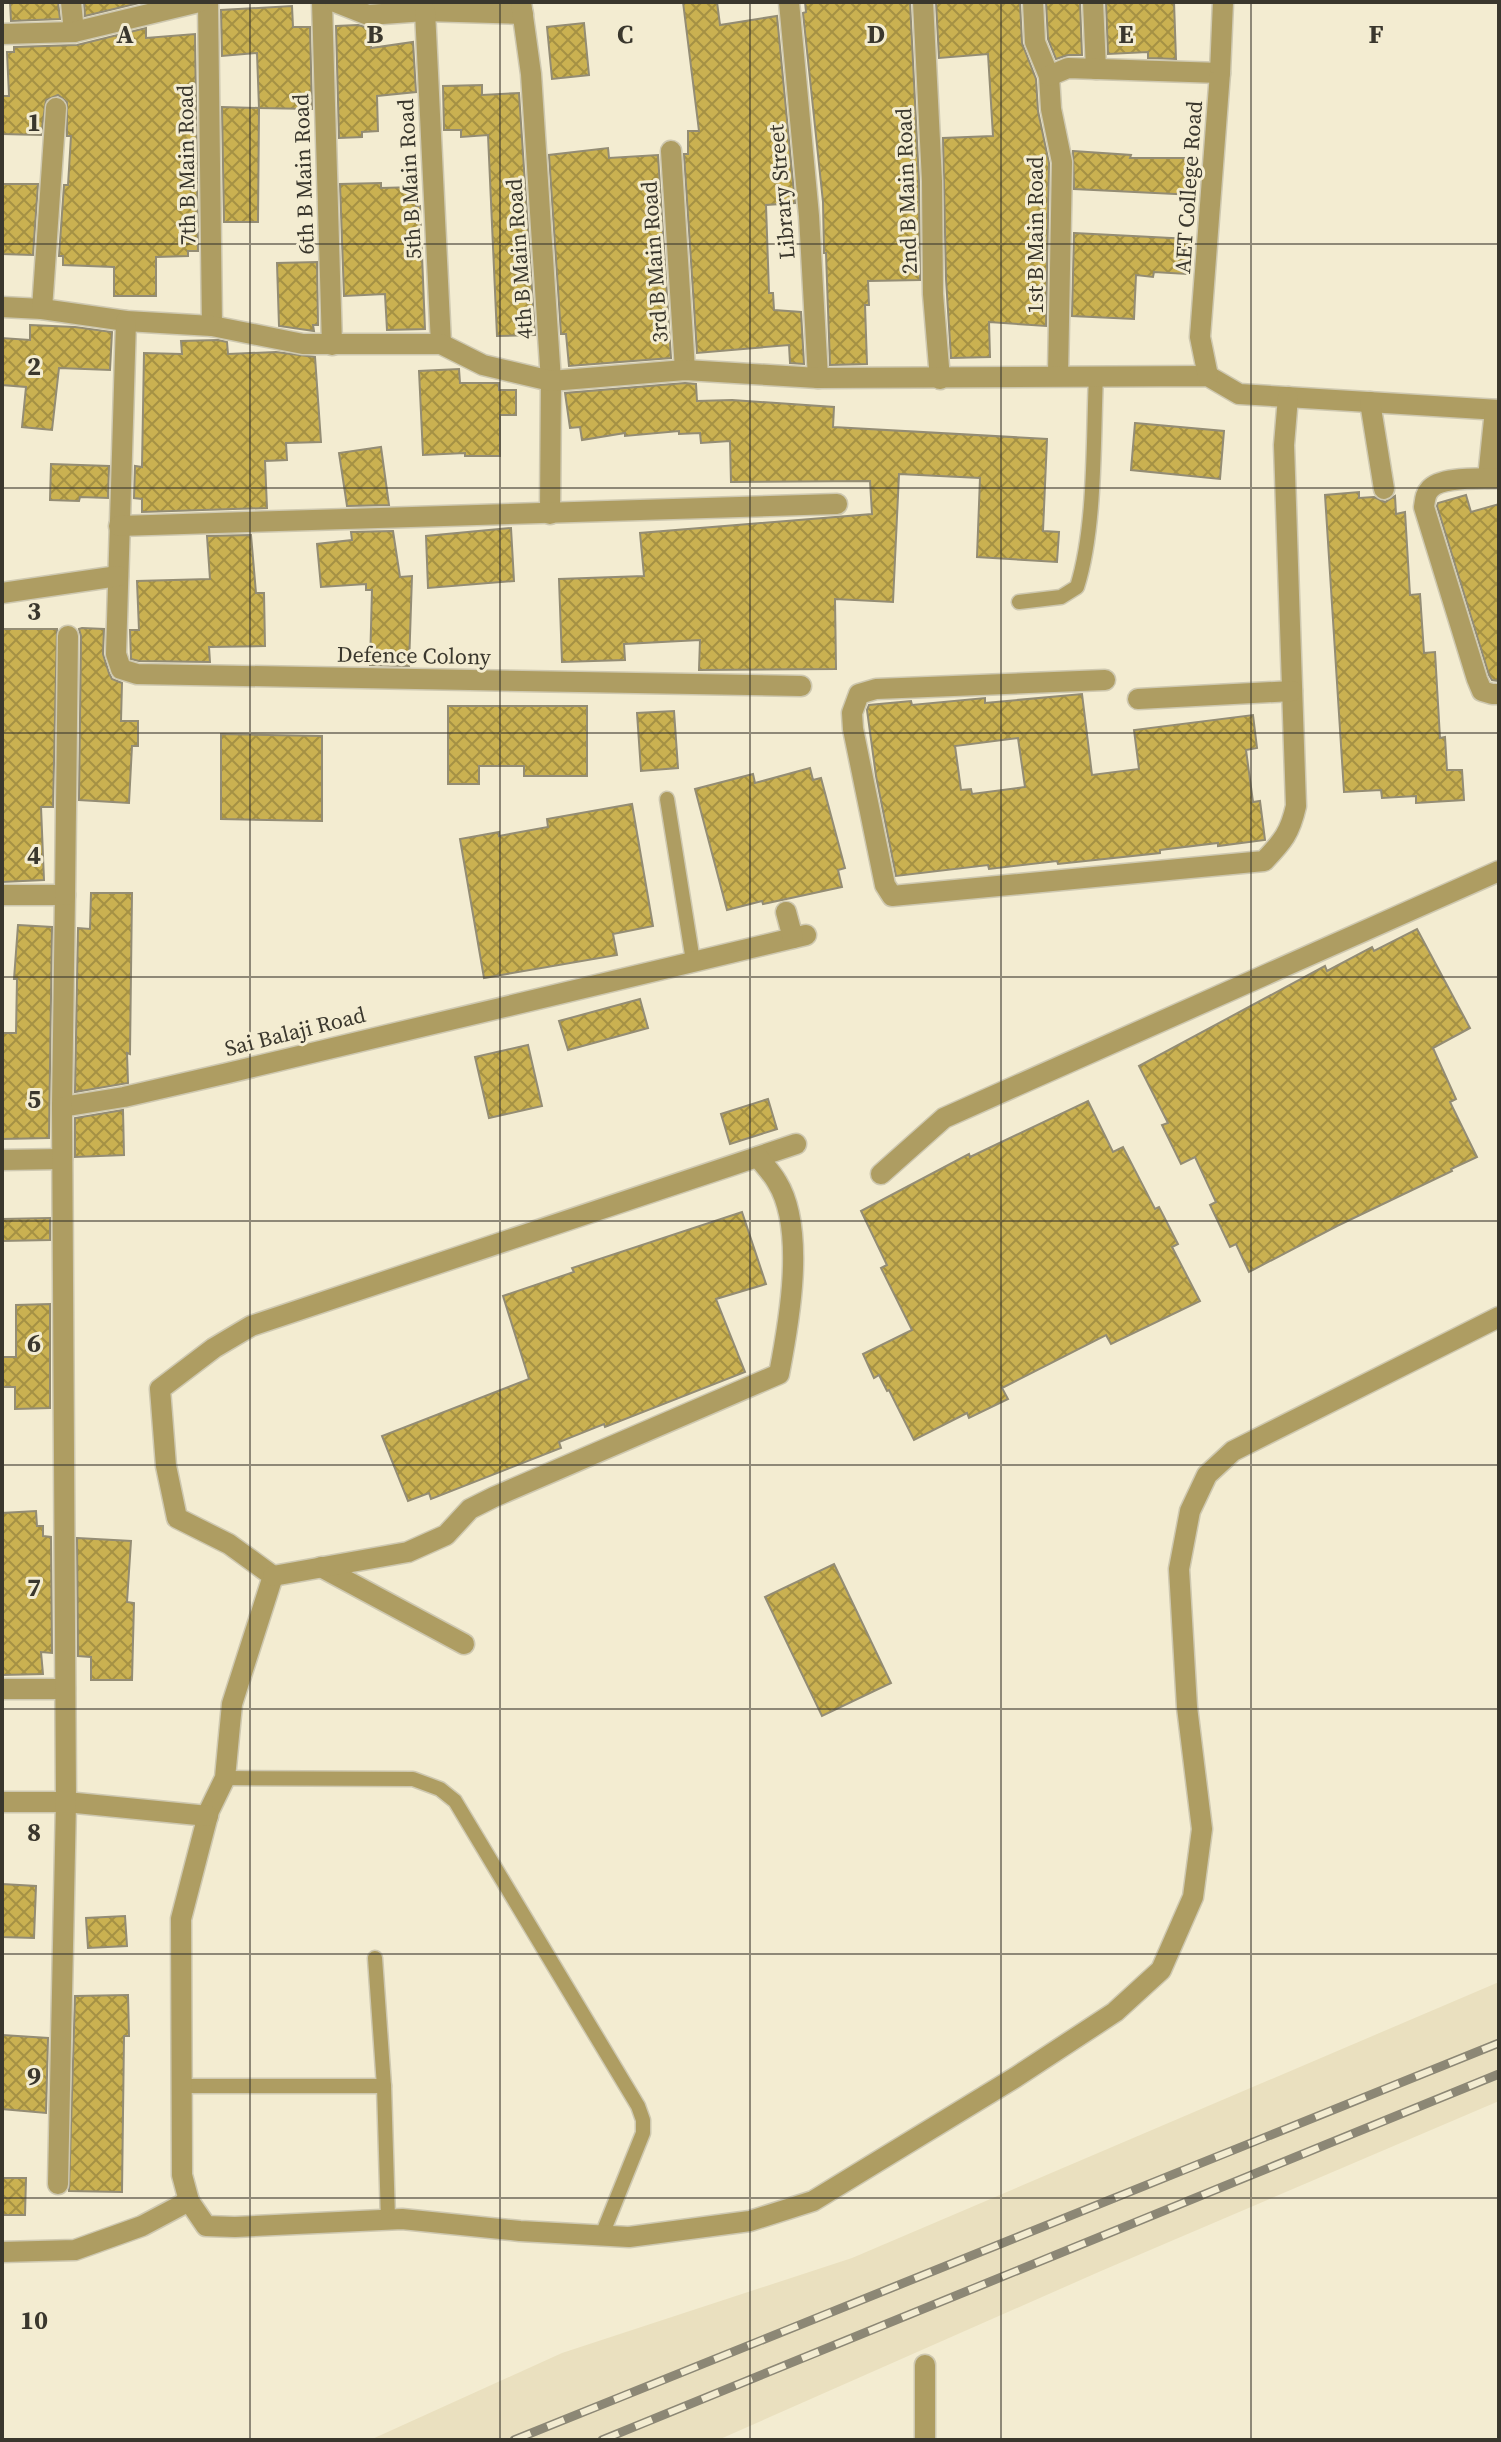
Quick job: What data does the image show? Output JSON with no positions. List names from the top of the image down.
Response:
{
  "streets": {
    "street": [
      "7th B Main Road",
      "6th B Main Road",
      "5th B Main Road",
      "AET College Road",
      "2nd B Main Road",
      "Library Street",
      "1st B Main Road",
      "4th B Main Road",
      "3rd B Main Road",
      "Defence Colony",
      "Sai Balaji Road"
    ]
  },
  "grid": {
    "columns": [
      "A",
      "B",
      "C",
      "D",
      "E",
      "F"
    ],
    "rows": [
      "1",
      "2",
      "3",
      "4",
      "5",
      "6",
      "7",
      "8",
      "9",
      "10"
    ]
  }
}
